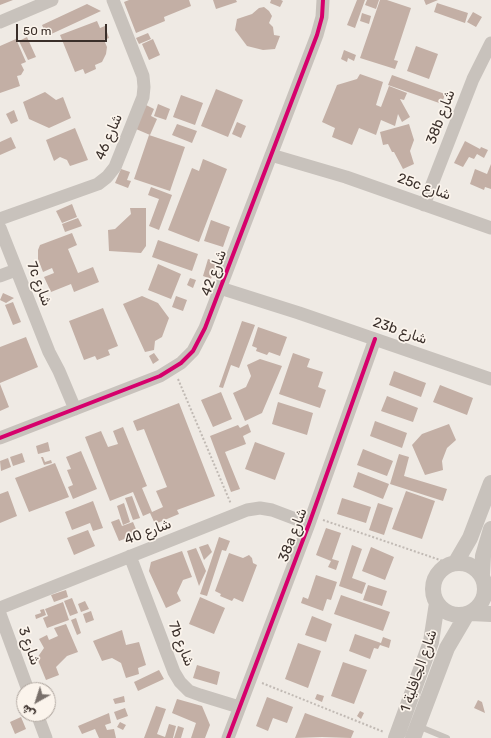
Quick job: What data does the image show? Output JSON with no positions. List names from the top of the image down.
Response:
{
  "streets": {
    "street": [
      "38b شارع",
      "شارع 46",
      "25c شارع",
      "شارع 42",
      "7c شارع",
      "23b شارع",
      "شارع 40",
      "38a شارع",
      "7b شارع",
      "شارع 3",
      "شارع الجافلية 1"
    ]
  },
  "crossings": [
    ["38b شارع", "25c شارع"],
    ["25c شارع", "شارع 42"],
    ["شارع 42", "7c شارع"],
    ["شارع 42", "23b شارع"],
    ["23b شارع", "38a شارع"],
    ["شارع 40", "38a شارع"],
    ["شارع 40", "7b شارع"],
    ["38a شارع", "7b شارع"]
  ],
  "scale_bar": "50 m",
  "north": "bottom left"
}
